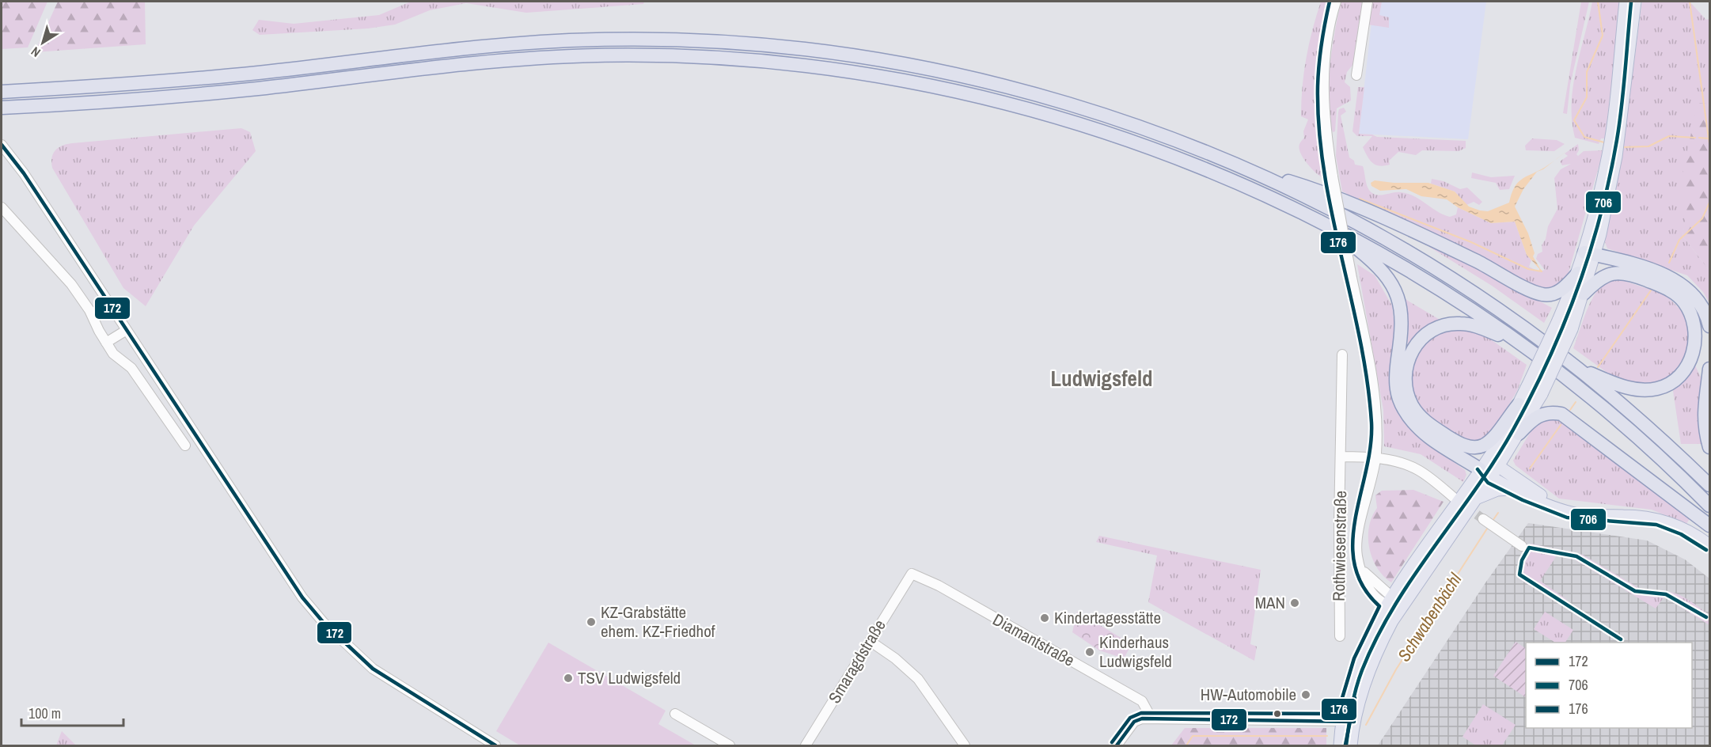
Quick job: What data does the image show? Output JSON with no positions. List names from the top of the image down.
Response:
{
  "streets": {
    "street": ["Rothwiesenstraße", "Diamantstraße", "Smaragdstraße"]
  },
  "crossings": [
    ["Diamantstraße", "Smaragdstraße"]
  ],
  "districts": ["Ludwigsfeld"],
  "water": ["Schwabenbächl"],
  "places": [
    "MAN",
    "Kindertagesstätte",
    "KZ-Grabstätte ehem. KZ-Friedhof",
    "Kinderhaus Ludwigsfeld",
    "TSV Ludwigsfeld",
    "HW-Automobile"
  ],
  "lines": ["transit line 176", "transit line 706", "transit line 172"],
  "legend": ["172", "706", "176"],
  "scale_bar": "100 m",
  "north": "bottom left"
}
